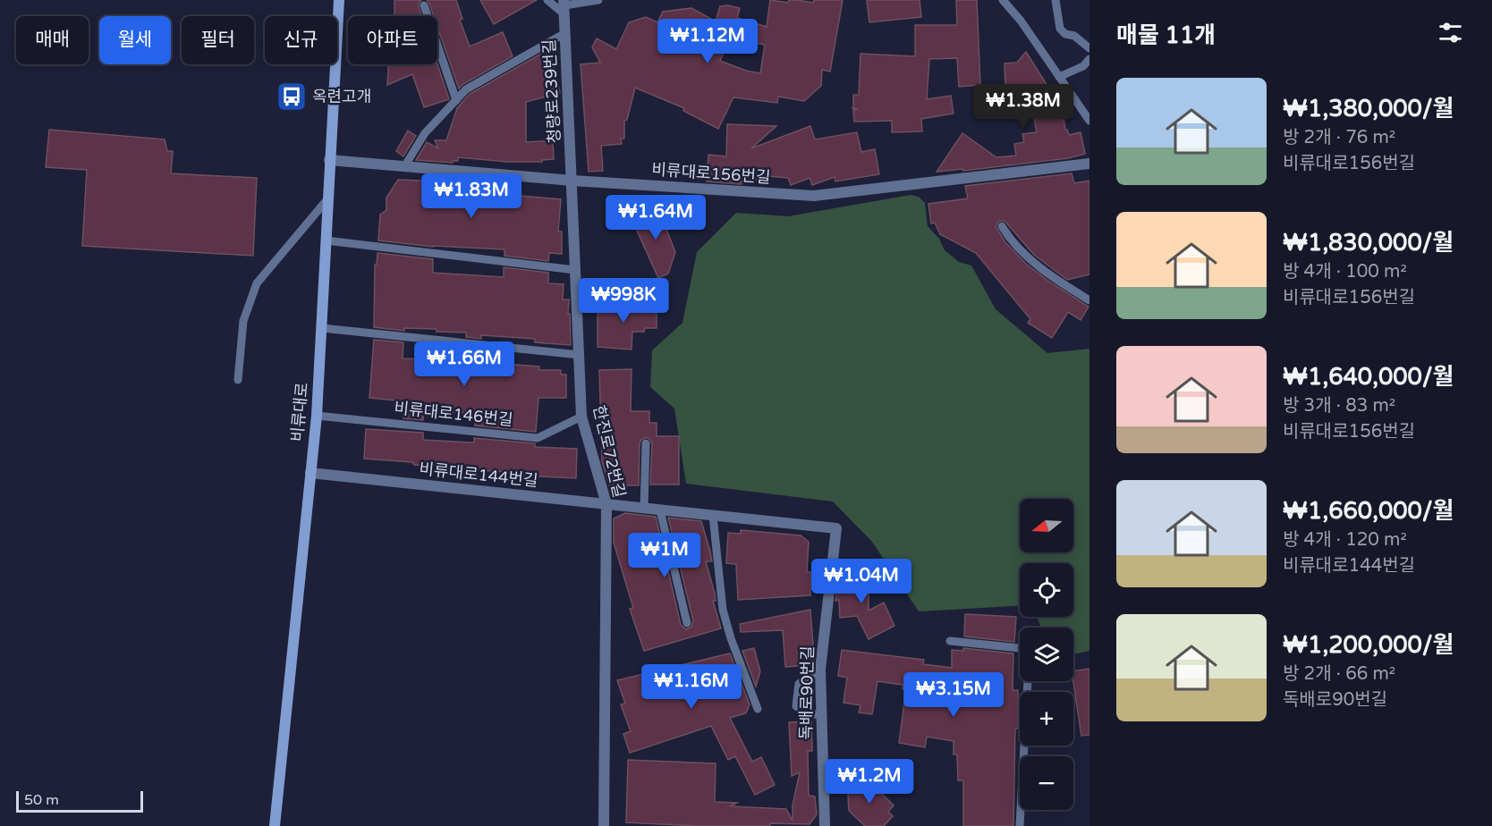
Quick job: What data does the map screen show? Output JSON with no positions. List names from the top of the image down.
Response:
{
  "streets": {
    "main road": ["비류대로"],
    "street": [
      "청량로239번길",
      "비류대로156번길",
      "한진로72번길",
      "비류대로144번길",
      "독배로90번길"
    ],
    "lane": ["비류대로146번길"]
  },
  "crossings": [
    ["청량로239번길", "비류대로156번길"],
    ["청량로239번길", "한진로72번길"],
    ["비류대로156번길", "비류대로"],
    ["비류대로156번길", "한진로72번길"],
    ["비류대로", "비류대로146번길"],
    ["비류대로", "비류대로144번길"],
    ["비류대로146번길", "한진로72번길"],
    ["한진로72번길", "비류대로144번길"],
    ["비류대로144번길", "독배로90번길"]
  ],
  "places": {
    "bus stop": ["옥련고개"]
  },
  "scale_bar": "50 m",
  "north": "left",
  "page": {
    "heading": "매물 11개",
    "chip": [
      "매매",
      "월세",
      "필터",
      "신규",
      "아파트"
    ],
    "price": [
      "₩1.12M",
      "₩1.38M",
      "₩1.83M",
      "₩1.64M",
      "₩998K",
      "₩1.66M",
      "₩1M",
      "₩1.04M",
      "₩1.16M",
      "₩3.15M",
      "₩1.2M"
    ],
    "list": [
      {
        "name": "₩1,380,000/월",
        "note": "방 2개 · 76 m² · 비류대로156번길"
      },
      {
        "name": "₩1,830,000/월",
        "note": "방 4개 · 100 m² · 비류대로156번길"
      },
      {
        "name": "₩1,640,000/월",
        "note": "방 3개 · 83 m² · 비류대로156번길"
      },
      {
        "name": "₩1,660,000/월",
        "note": "방 4개 · 120 m² · 비류대로144번길"
      },
      {
        "name": "₩1,200,000/월",
        "note": "방 2개 · 66 m² · 독배로90번길"
      }
    ],
    "map_buttons": ["+", "−"],
    "scale": "50 m"
  }
}
